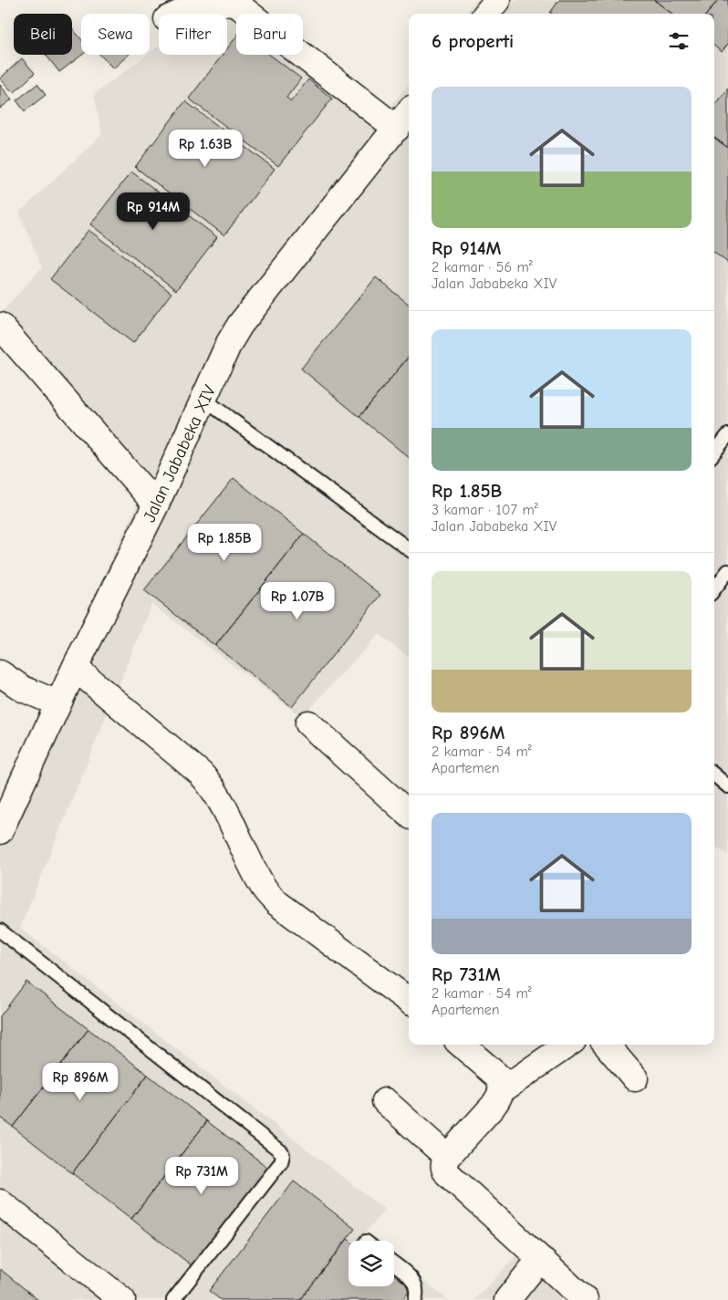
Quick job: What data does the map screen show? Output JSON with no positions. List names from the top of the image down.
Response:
{
  "streets": {
    "street": ["Jalan Jababeka XIV"]
  },
  "page": {
    "chip": [
      "Beli",
      "Sewa",
      "Filter",
      "Baru"
    ],
    "heading": "6 properti",
    "list": [
      {
        "name": "Rp 914M",
        "note": "2 kamar · 56 m² · Jalan Jababeka XIV"
      },
      {
        "name": "Rp 1.85B",
        "note": "3 kamar · 107 m² · Jalan Jababeka XIV"
      },
      {
        "name": "Rp 896M",
        "note": "2 kamar · 54 m² · Apartemen"
      },
      {
        "name": "Rp 731M",
        "note": "2 kamar · 54 m² · Apartemen"
      }
    ],
    "price": [
      "Rp 1.63B",
      "Rp 914M",
      "Rp 1.85B",
      "Rp 1.07B",
      "Rp 896M",
      "Rp 731M"
    ]
  }
}
